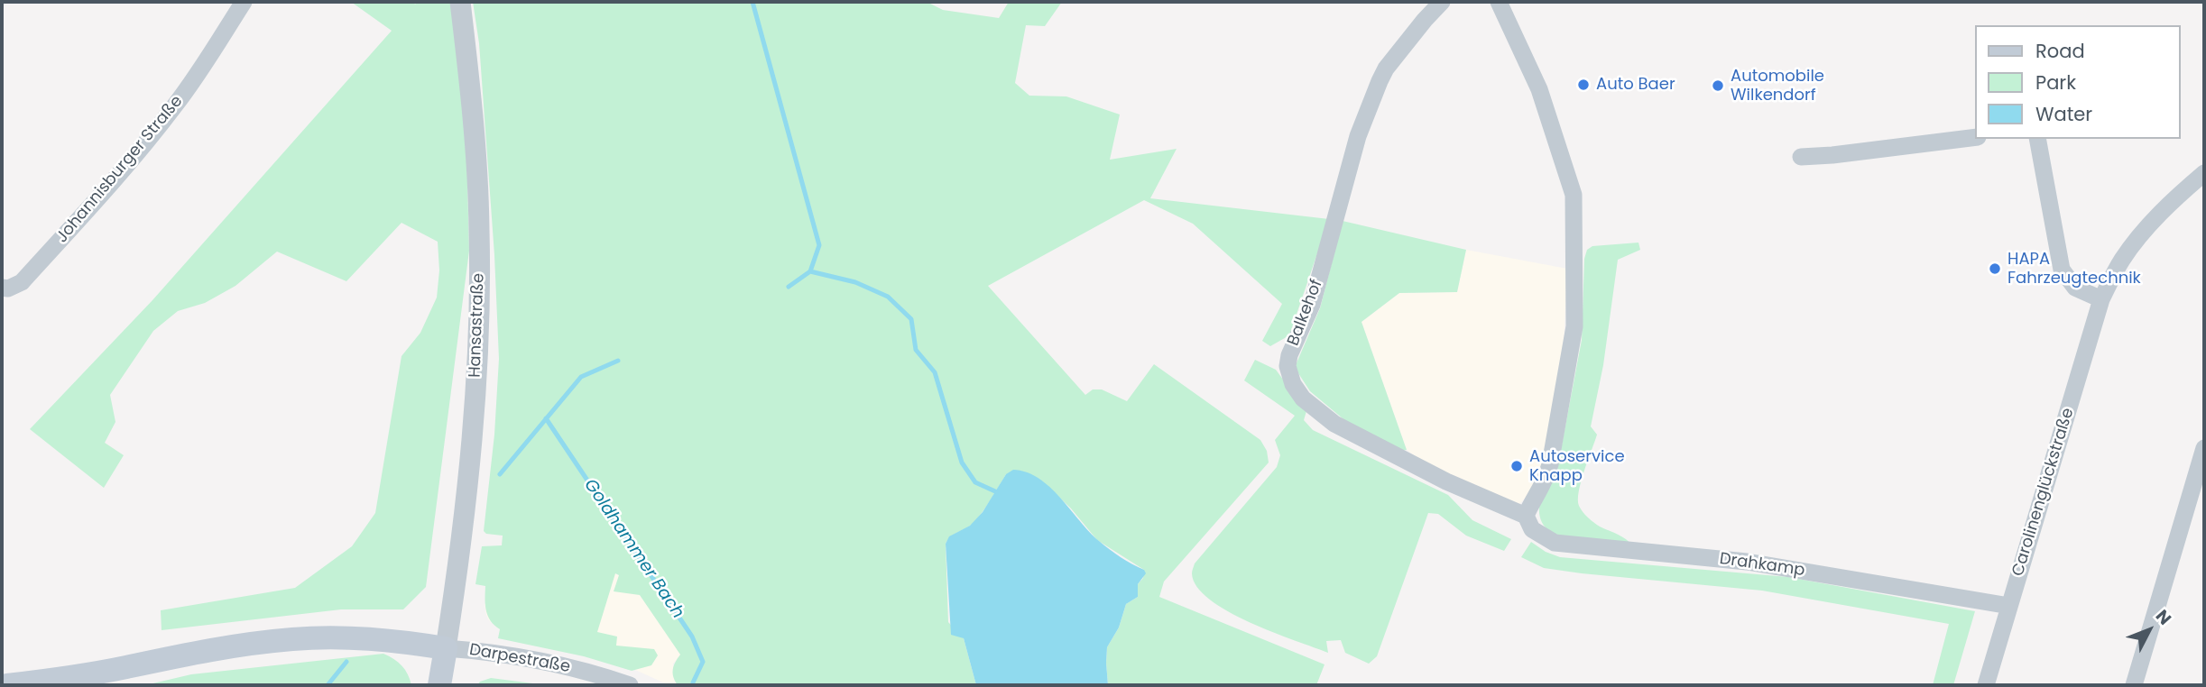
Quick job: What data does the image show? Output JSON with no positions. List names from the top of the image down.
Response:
{
  "streets": {
    "street": [
      "Johannisburger Straße",
      "Balkehof",
      "Hansastraße",
      "Carolinenglückstraße",
      "Drahkamp",
      "Darpestraße"
    ]
  },
  "crossings": [
    ["Balkehof", "Drahkamp"],
    ["Hansastraße", "Darpestraße"],
    ["Carolinenglückstraße", "Drahkamp"]
  ],
  "water": ["Goldhammer Bach"],
  "places": [
    "Auto Baer",
    "Automobile Wilkendorf",
    "HAPA Fahrzeugtechnik",
    "Autoservice Knapp"
  ],
  "legend": ["Road", "Park", "Water"],
  "north": "top right"
}
